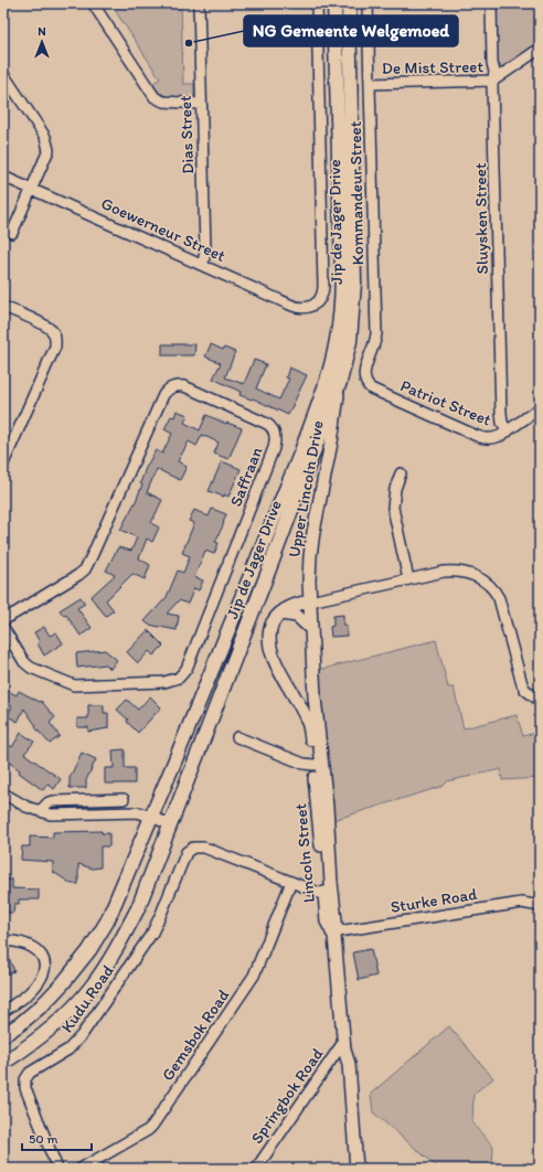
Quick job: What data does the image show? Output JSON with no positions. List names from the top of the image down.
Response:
{
  "streets": {
    "main road": ["Jip de Jager Drive"],
    "street": [
      "De Mist Street",
      "Dias Street",
      "Kommandeur Street",
      "Sluysken Street",
      "Goewerneur Street",
      "Patriot Street",
      "Saffraan",
      "Upper Lincoln Drive",
      "Lincoln Street",
      "Sturke Road",
      "Kudu Road",
      "Gemsbok Road",
      "Springbok Road"
    ]
  },
  "crossings": [
    ["De Mist Street", "Kommandeur Street"],
    ["De Mist Street", "Sluysken Street"],
    ["Dias Street", "Goewerneur Street"],
    ["Kommandeur Street", "Goewerneur Street"],
    ["Kommandeur Street", "Patriot Street"],
    ["Sluysken Street", "Patriot Street"],
    ["Jip de Jager Drive", "Upper Lincoln Drive"],
    ["Upper Lincoln Drive", "Lincoln Street"],
    ["Lincoln Street", "Sturke Road"],
    ["Lincoln Street", "Springbok Road"],
    ["Kudu Road", "Gemsbok Road"]
  ],
  "places": ["NG Gemeente Welgemoed"],
  "scale_bar": "50 m",
  "north": "top"
}
